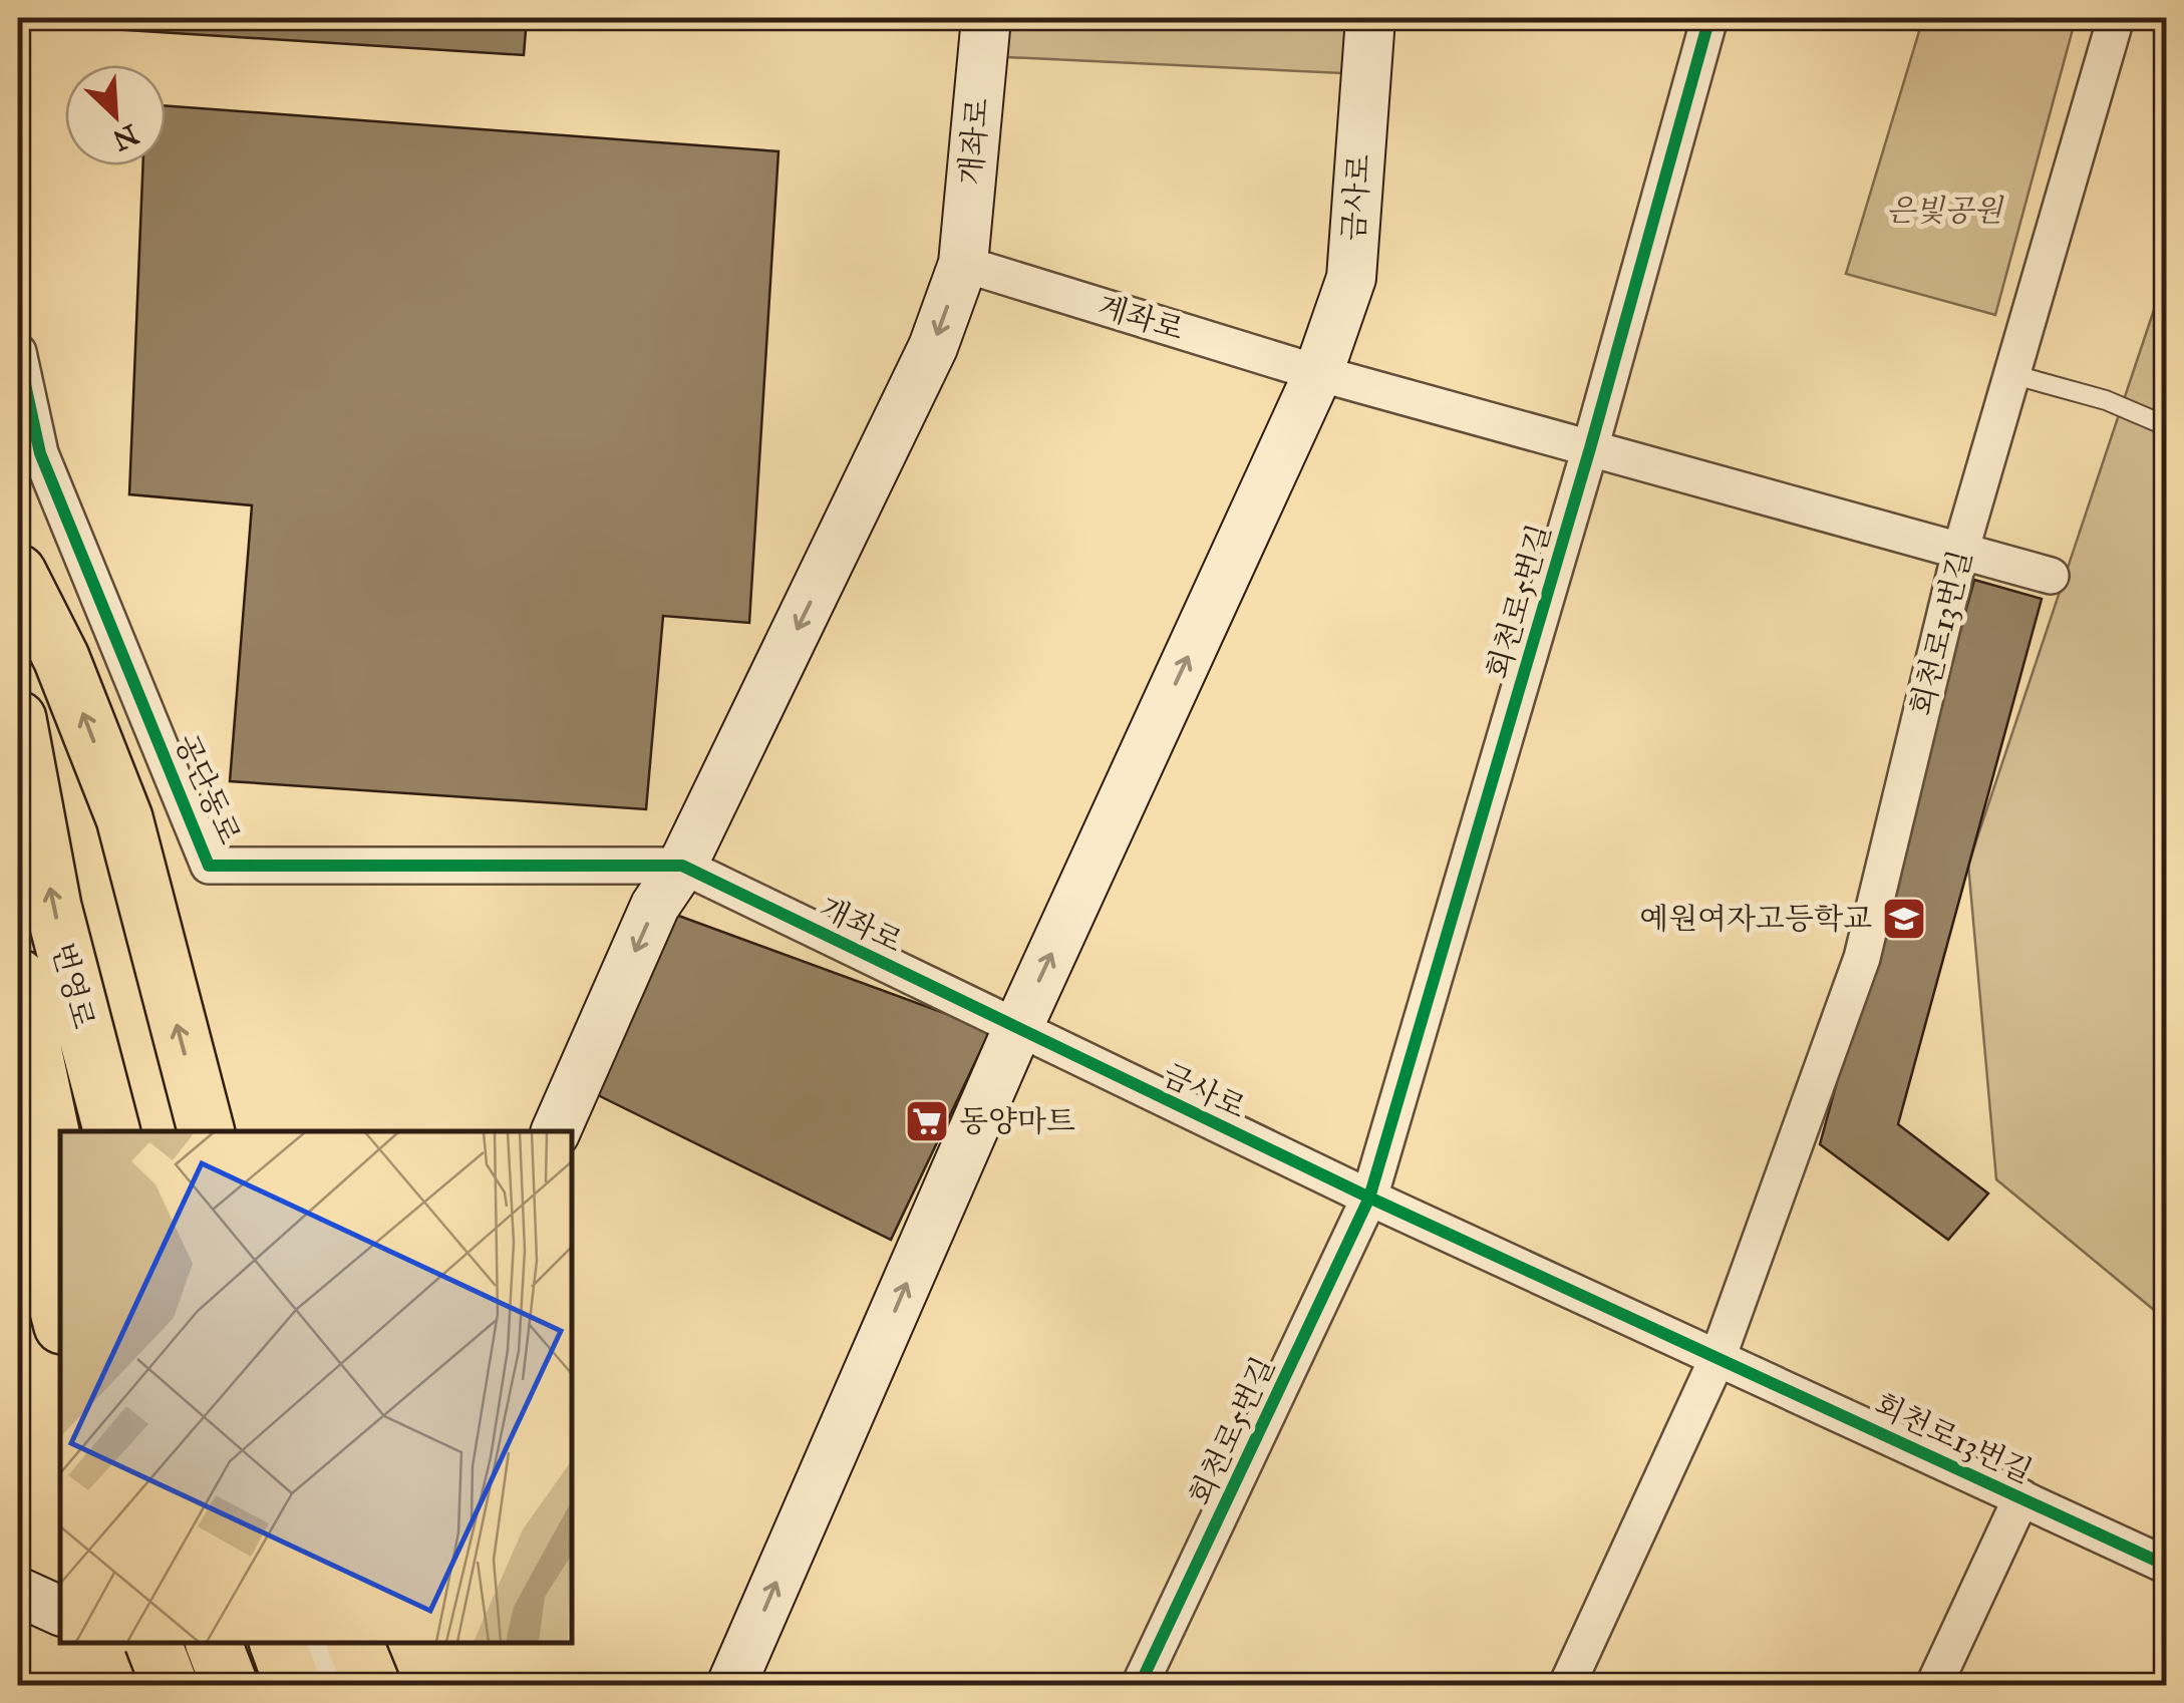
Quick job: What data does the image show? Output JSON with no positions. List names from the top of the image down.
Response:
{
  "streets": {
    "highway": ["번영로"],
    "main road": ["개좌로", "금사로"],
    "street": [
      "계좌로",
      "회천로5번길",
      "회천로13번길",
      "공단동로"
    ]
  },
  "crossings": [
    ["개좌로", "금사로"],
    ["개좌로", "계좌로"],
    ["개좌로", "공단동로"],
    ["금사로", "계좌로"],
    ["금사로", "회천로5번길"]
  ],
  "one_way": ["개좌로", "금사로"],
  "parks": ["은빛공원"],
  "places": {
    "school or university": ["예원여자고등학교"],
    "supermarket": ["동양마트"]
  },
  "north": "bottom right"
}
